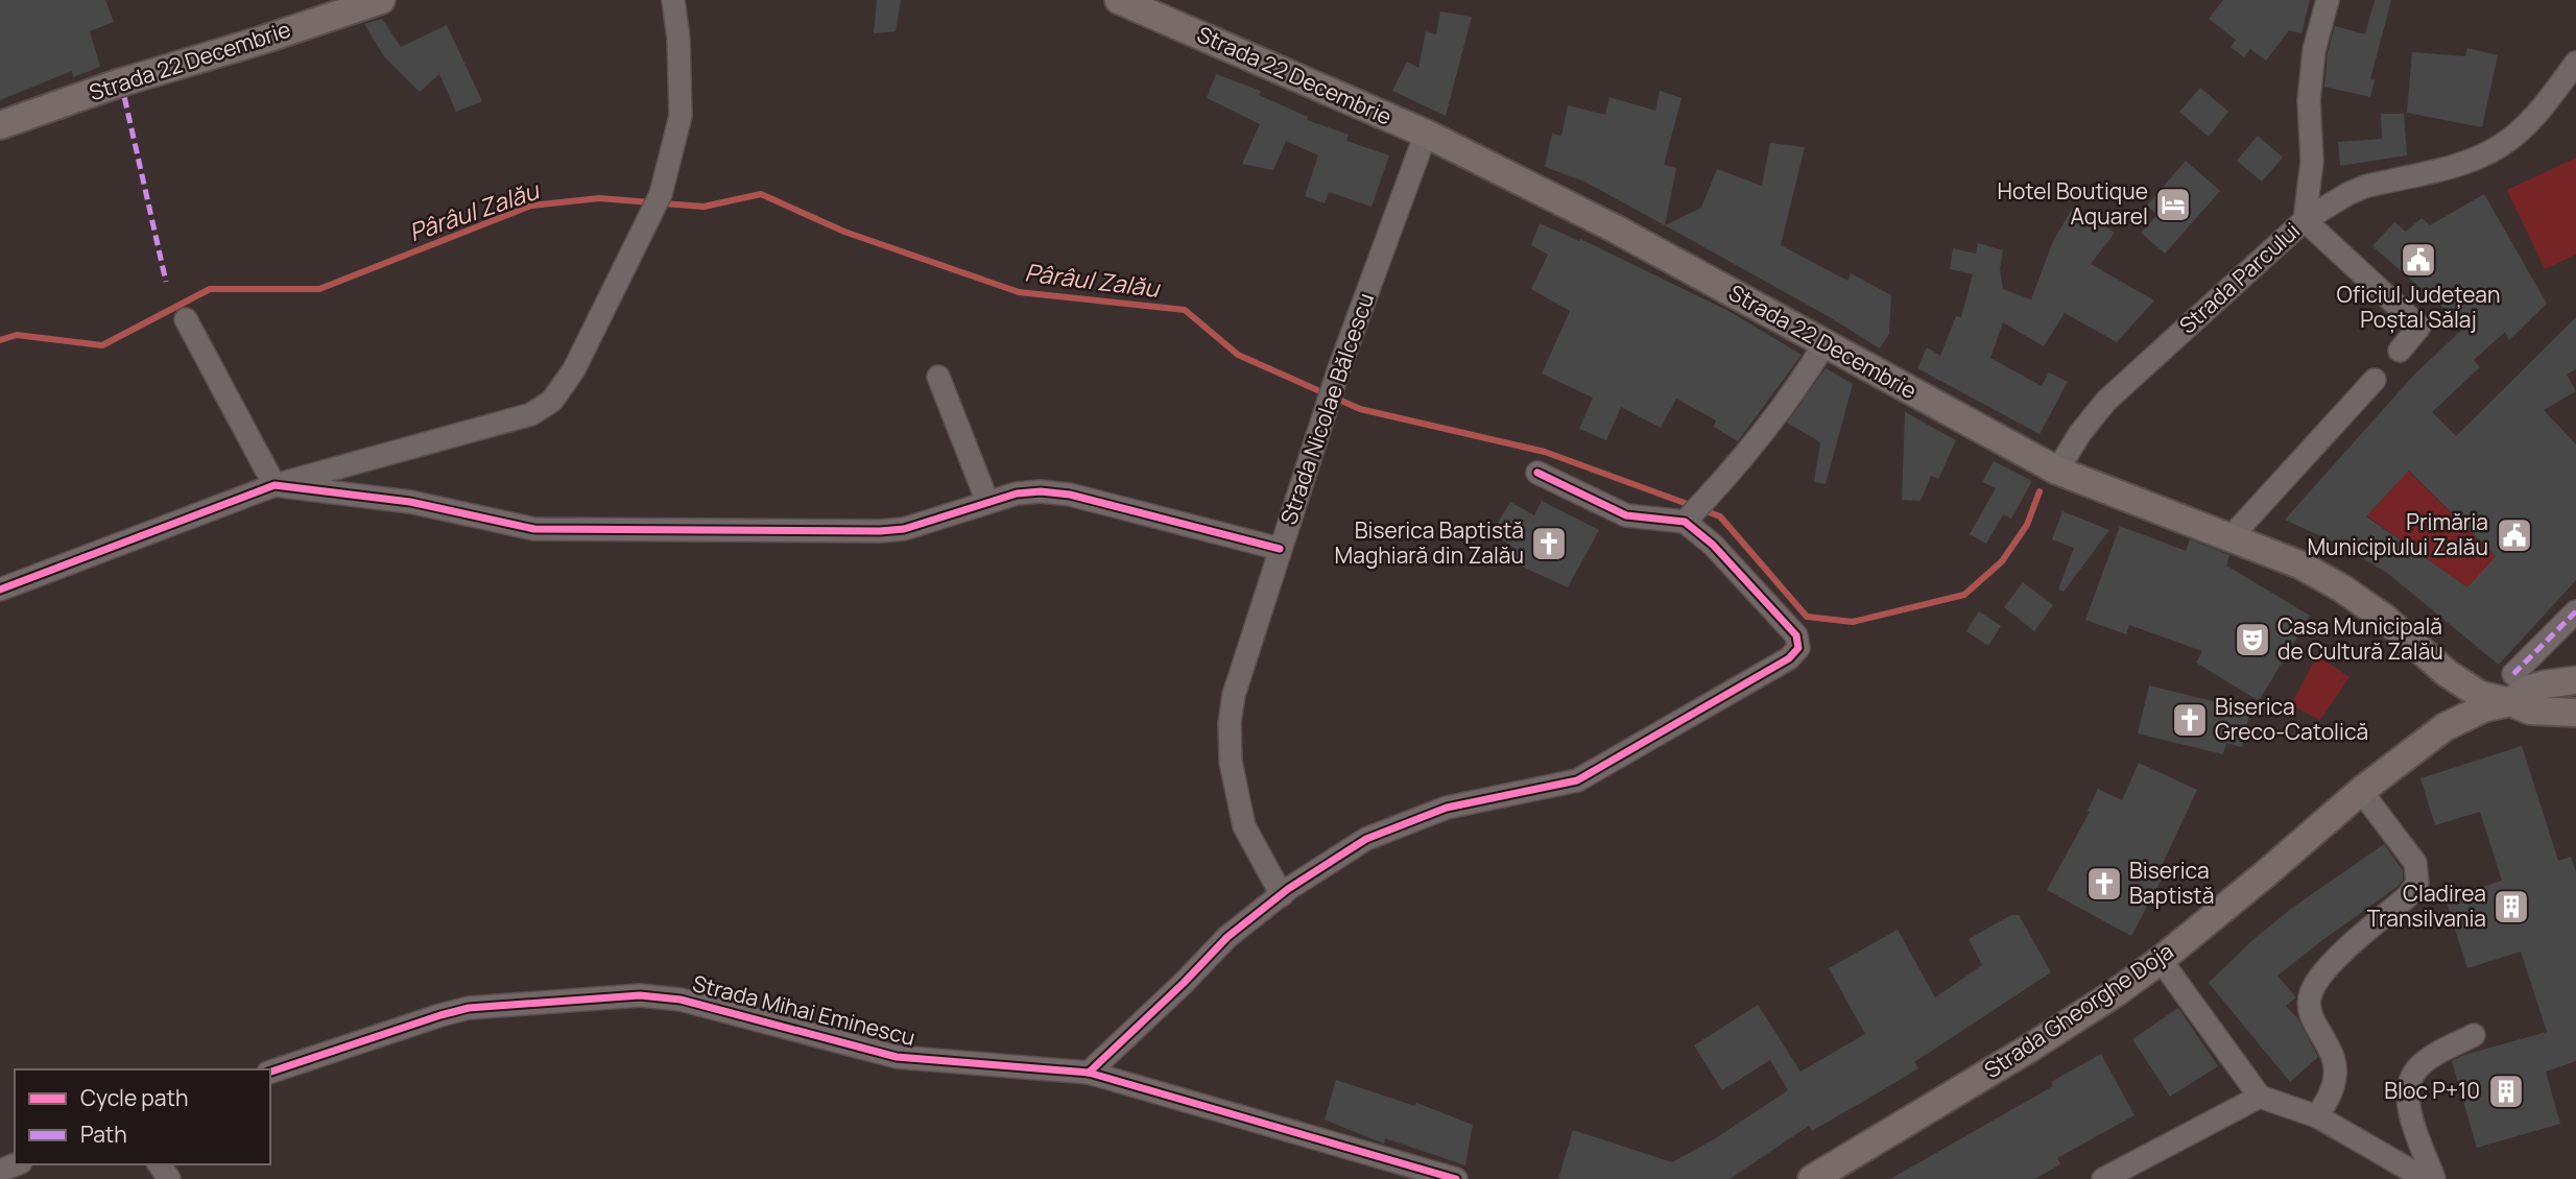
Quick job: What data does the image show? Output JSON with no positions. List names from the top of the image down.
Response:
{
  "streets": {
    "main road": ["Strada 22 Decembrie", "Strada Gheorghe Doja"],
    "street": ["Strada Parcului", "Strada Nicolae Bălcescu", "Strada Mihai Eminescu"]
  },
  "crossings": [
    ["Strada 22 Decembrie", "Strada Parcului"],
    ["Strada 22 Decembrie", "Strada Nicolae Bălcescu"],
    ["Strada 22 Decembrie", "Strada Gheorghe Doja"]
  ],
  "water": ["Pârâul Zalău"],
  "places": {
    "hotel": ["Hotel Boutique Aquarel"],
    "public building": ["Oficiul Județean Poștal Sălaj", "Primăria Municipiului Zalău"],
    "church": ["Biserica Baptistă Maghiară din Zalău", "Biserica Greco-Catolică", "Biserica Baptistă"],
    "theatre": ["Casa Municipală de Cultură Zalău"],
    "building": ["Cladirea Transilvania", "Bloc P+10"]
  },
  "legend": ["Cycle path", "Path"]
}
